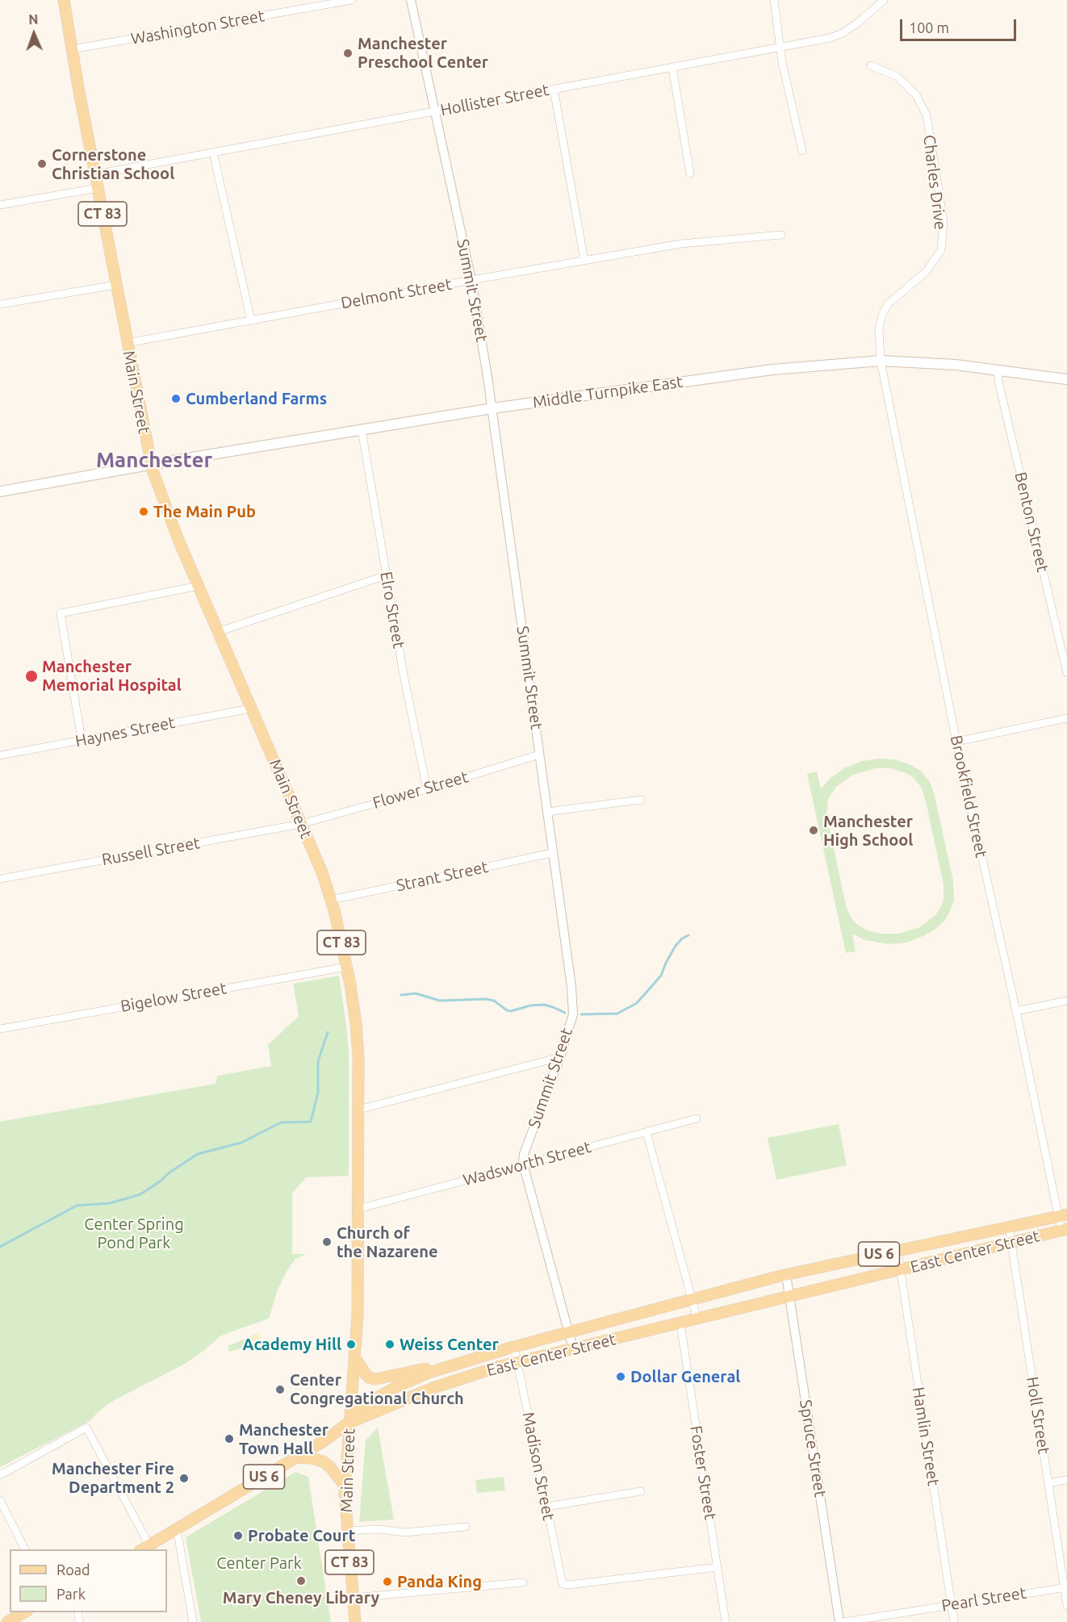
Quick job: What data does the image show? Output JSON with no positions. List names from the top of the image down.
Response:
{
  "streets": {
    "main road": [
      "CT 83",
      "Main Street",
      "Middle Turnpike East",
      "East Center Street",
      "US 6"
    ],
    "street": [
      "Washington Street",
      "Hollister Street",
      "Charles Drive",
      "Summit Street",
      "Delmont Street",
      "Benton Street",
      "Elro Street",
      "Haynes Street",
      "Flower Street",
      "Brookfield Street",
      "Russell Street",
      "Strant Street",
      "Bigelow Street",
      "Wadsworth Street",
      "Holl Street",
      "Hamlin Street",
      "Spruce Street",
      "Madison Street",
      "Foster Street",
      "Pearl Street"
    ]
  },
  "crossings": [
    ["Washington Street", "Main Street"],
    ["Hollister Street", "Summit Street"],
    ["Hollister Street", "Main Street"],
    ["Charles Drive", "Middle Turnpike East"],
    ["Charles Drive", "Brookfield Street"],
    ["Summit Street", "Delmont Street"],
    ["Summit Street", "Middle Turnpike East"],
    ["Summit Street", "Flower Street"],
    ["Summit Street", "Strant Street"],
    ["Summit Street", "Wadsworth Street"],
    ["Summit Street", "East Center Street"],
    ["Delmont Street", "Main Street"],
    ["Main Street", "Middle Turnpike East"],
    ["Main Street", "Haynes Street"],
    ["Main Street", "Flower Street"],
    ["Main Street", "Russell Street"],
    ["Main Street", "Strant Street"],
    ["Main Street", "Bigelow Street"],
    ["Main Street", "Wadsworth Street"],
    ["Main Street", "East Center Street"],
    ["Main Street", "US 6"],
    ["Middle Turnpike East", "Benton Street"],
    ["Middle Turnpike East", "Elro Street"],
    ["Middle Turnpike East", "Brookfield Street"],
    ["Elro Street", "Flower Street"],
    ["Flower Street", "Russell Street"],
    ["Brookfield Street", "East Center Street"],
    ["East Center Street", "US 6"],
    ["East Center Street", "Holl Street"],
    ["East Center Street", "Hamlin Street"],
    ["East Center Street", "Spruce Street"],
    ["East Center Street", "Madison Street"],
    ["East Center Street", "Foster Street"],
    ["Holl Street", "Pearl Street"],
    ["Hamlin Street", "Pearl Street"],
    ["Spruce Street", "Pearl Street"],
    ["Madison Street", "Foster Street"]
  ],
  "districts": ["Manchester"],
  "parks": ["Center Spring Pond Park", "Center Park"],
  "places": [
    "Manchester Preschool Center",
    "Cornerstone Christian School",
    "Cumberland Farms",
    "The Main Pub",
    "Manchester Memorial Hospital",
    "Manchester High School",
    "Church of the Nazarene",
    "Academy Hill",
    "Weiss Center",
    "Dollar General",
    "Center Congregational Church",
    "Manchester Town Hall",
    "Manchester Fire Department 2",
    "Probate Court",
    "Mary Cheney Library",
    "Panda King"
  ],
  "legend": ["Road", "Park"],
  "scale_bar": "100 m",
  "north": "top"
}
